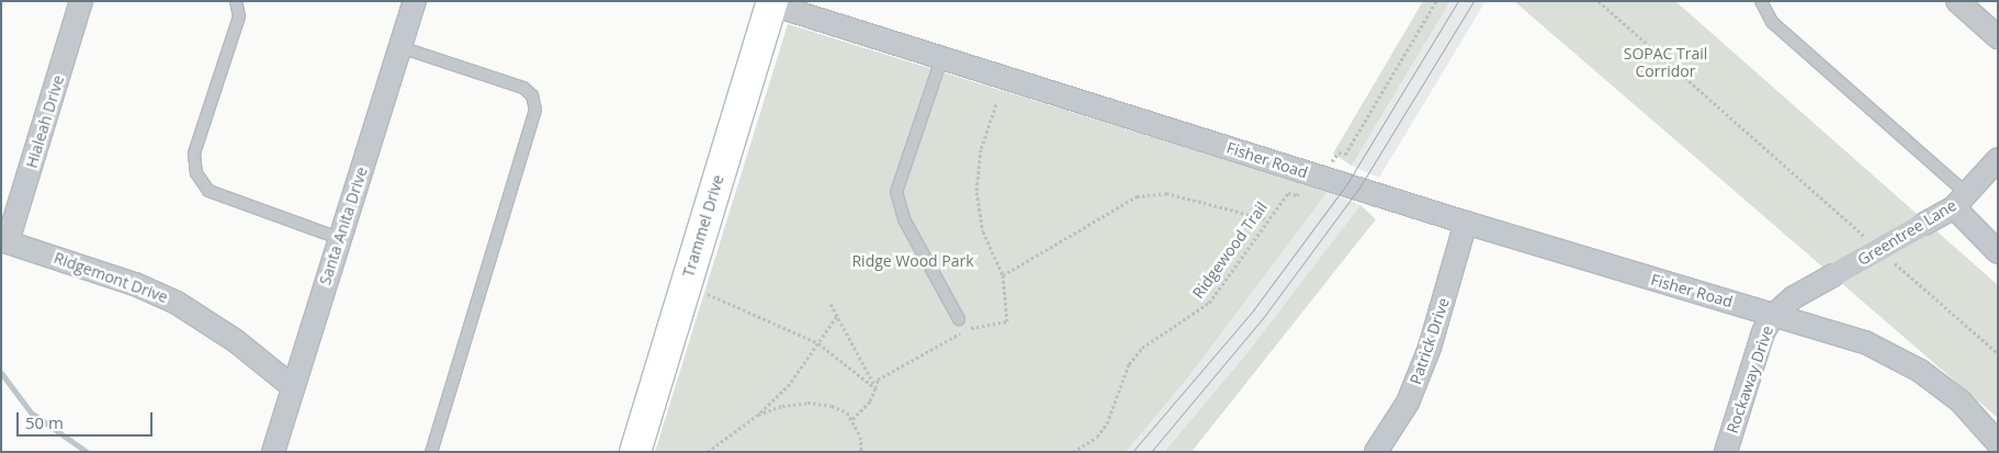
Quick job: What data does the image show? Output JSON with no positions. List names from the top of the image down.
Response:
{
  "streets": {
    "street": [
      "Hialeah Drive",
      "Fisher Road",
      "Santa Anita Drive",
      "Trammel Drive",
      "Greentree Lane",
      "Ridgemont Drive",
      "Patrick Drive",
      "Rockaway Drive"
    ],
    "path": ["Ridgewood Trail"]
  },
  "crossings": [
    ["Hialeah Drive", "Ridgemont Drive"],
    ["Fisher Road", "Trammel Drive"],
    ["Fisher Road", "Patrick Drive"],
    ["Fisher Road", "Rockaway Drive"],
    ["Santa Anita Drive", "Ridgemont Drive"],
    ["Greentree Lane", "Rockaway Drive"]
  ],
  "parks": ["SOPAC Trail Corridor", "Ridge Wood Park"],
  "scale_bar": "50 m"
}
